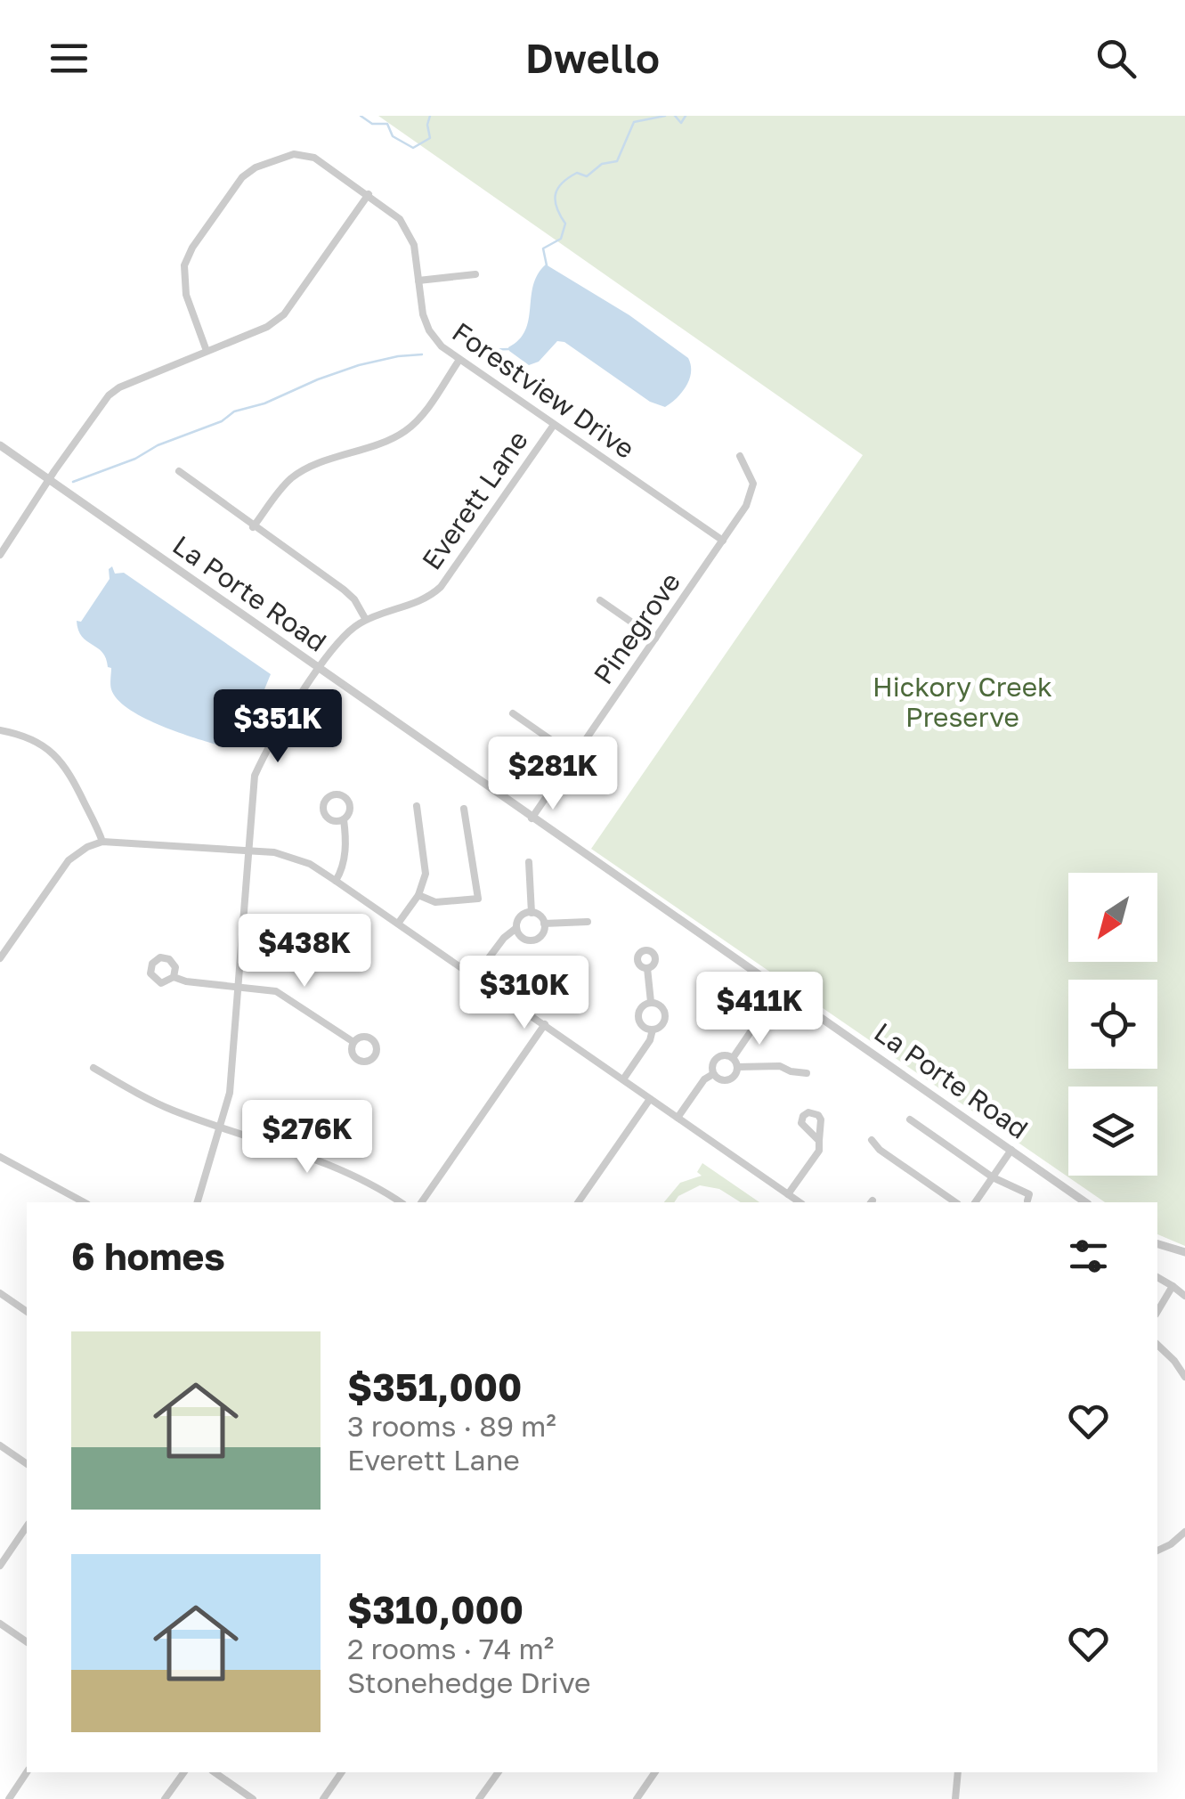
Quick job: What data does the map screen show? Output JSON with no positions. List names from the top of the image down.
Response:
{
  "streets": {
    "street": [
      "Forestview Drive",
      "Everett Lane",
      "La Porte Road",
      "Pinegrove"
    ]
  },
  "crossings": [
    ["Forestview Drive", "Everett Lane"],
    ["Forestview Drive", "Pinegrove"],
    ["Everett Lane", "La Porte Road"],
    ["La Porte Road", "Pinegrove"]
  ],
  "parks": ["Hickory Creek Preserve"],
  "north": "bottom left",
  "page": {
    "header": "Dwello",
    "price": [
      "$351K",
      "$281K",
      "$438K",
      "$310K",
      "$411K",
      "$276K"
    ],
    "heading": "6 homes",
    "list": [
      {
        "name": "$351,000",
        "note": "3 rooms · 89 m² · Everett Lane"
      },
      {
        "name": "$310,000",
        "note": "2 rooms · 74 m² · Stonehedge Drive"
      }
    ]
  }
}
